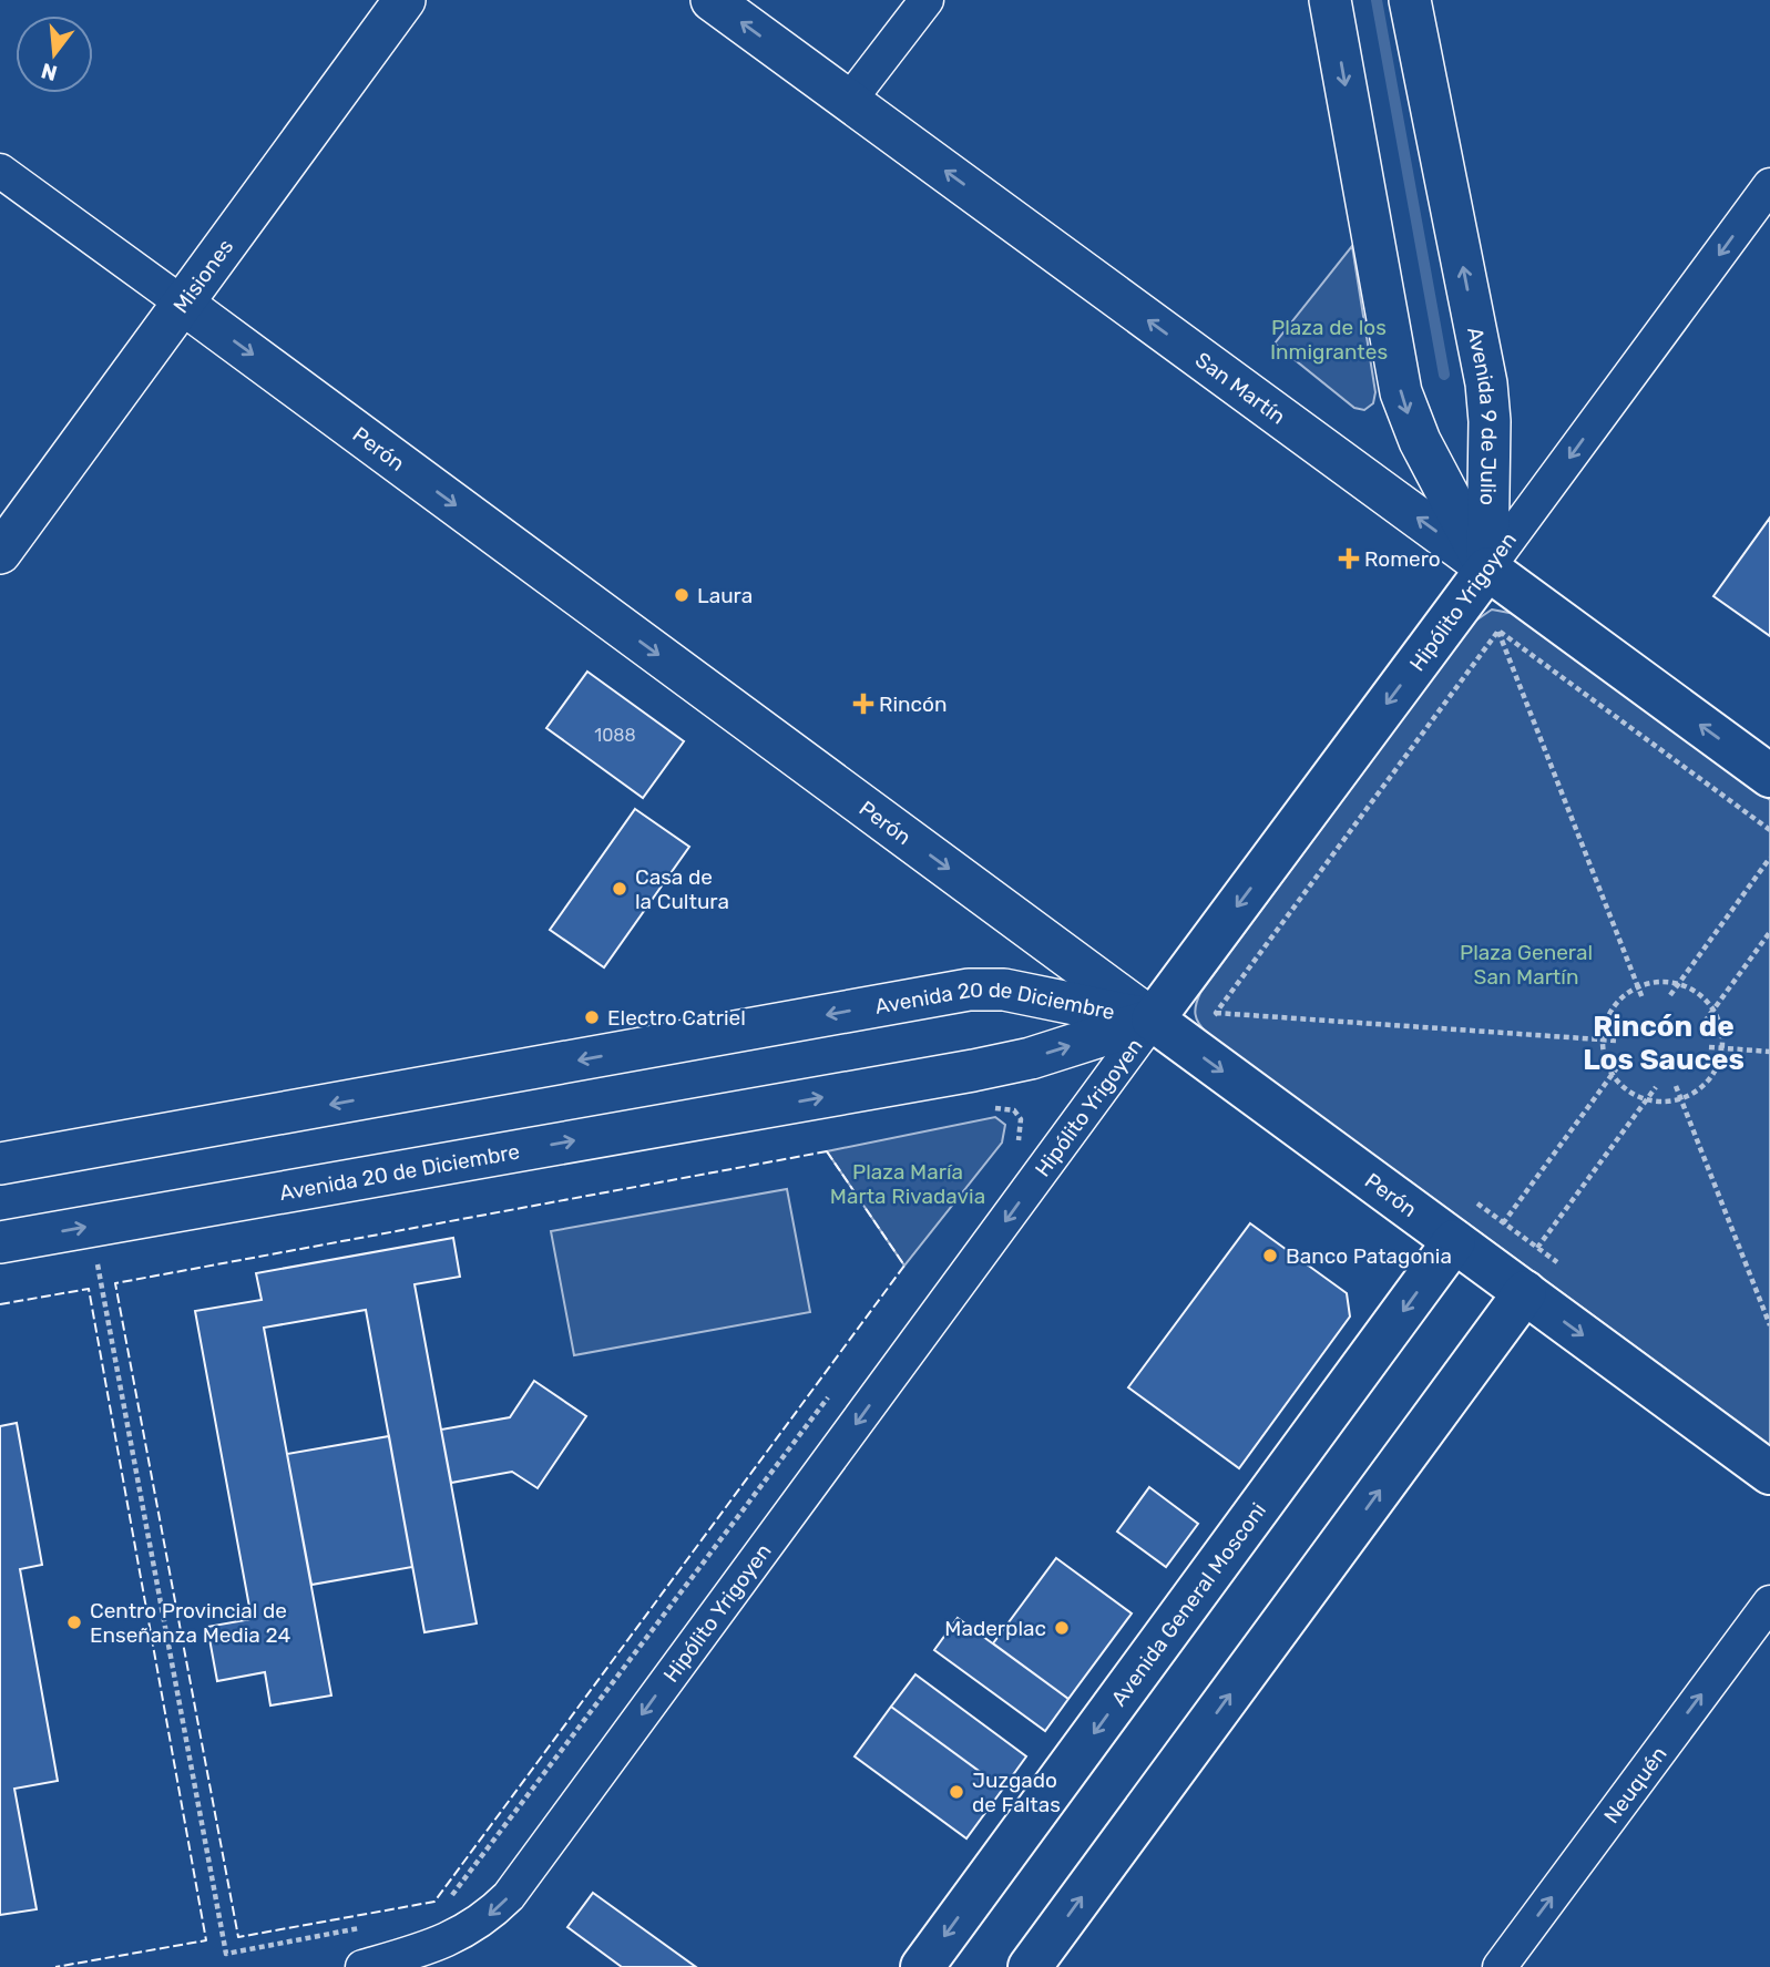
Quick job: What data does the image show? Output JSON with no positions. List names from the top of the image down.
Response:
{
  "streets": {
    "main road": [
      "San Martín",
      "Perón",
      "Hipólito Yrigoyen",
      "Avenida General Mosconi"
    ],
    "street": [
      "Misiones",
      "Avenida 9 de Julio",
      "Avenida 20 de Diciembre",
      "Neuquén"
    ]
  },
  "crossings": [
    ["Misiones", "Perón"],
    ["San Martín", "Avenida 9 de Julio"],
    ["San Martín", "Hipólito Yrigoyen"],
    ["Avenida 9 de Julio", "Hipólito Yrigoyen"],
    ["Perón", "Hipólito Yrigoyen"],
    ["Perón", "Avenida 20 de Diciembre"],
    ["Perón", "Avenida General Mosconi"],
    ["Hipólito Yrigoyen", "Avenida 20 de Diciembre"]
  ],
  "one_way": [
    "San Martín",
    "Perón",
    "Hipólito Yrigoyen",
    "Neuquén"
  ],
  "districts": ["Rincón de Los Sauces"],
  "parks": ["Plaza de los Inmigrantes", "Plaza General San Martín", "Plaza María Marta Rivadavia"],
  "places": {
    "health": ["Romero", "Rincón"],
    "other": [
      "Laura",
      "Casa de la Cultura",
      "Electro Catriel",
      "Banco Patagonia",
      "Centro Provincial de Enseñanza Media 24",
      "Maderplac",
      "Juzgado de Faltas"
    ]
  },
  "house_numbers": ["1088"],
  "north": "bottom"
}
